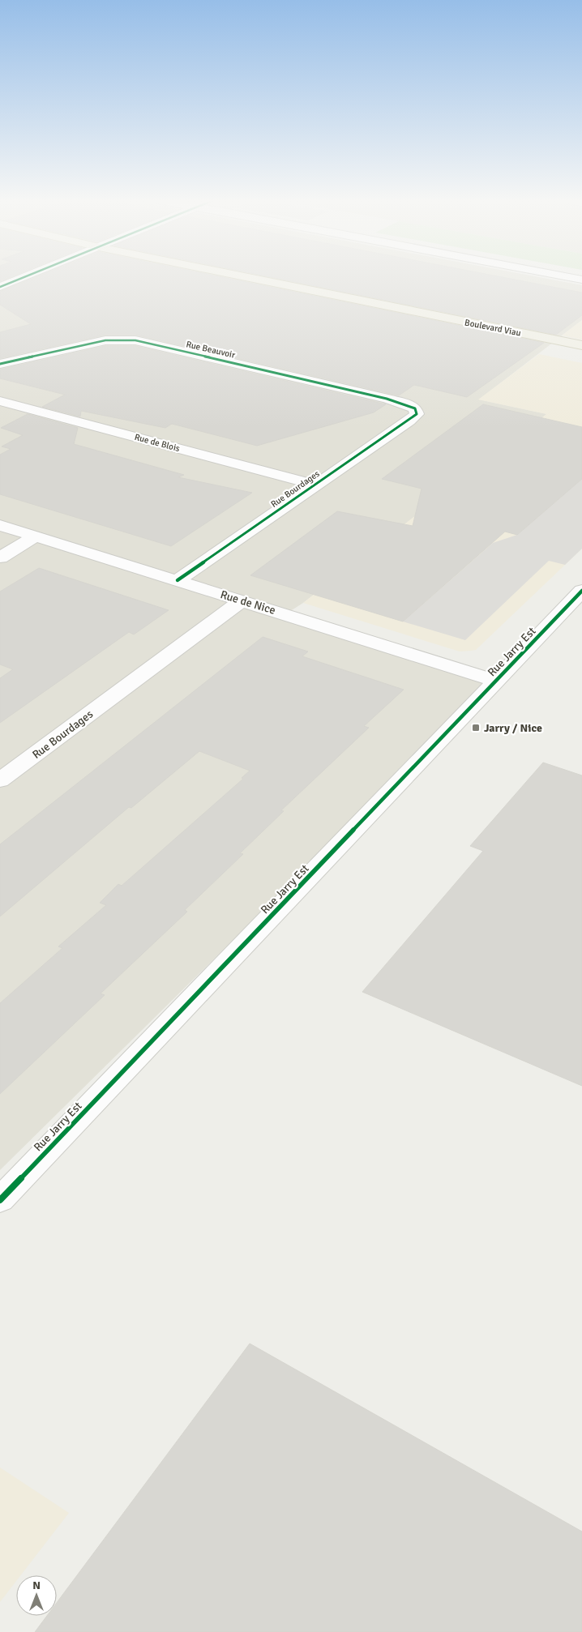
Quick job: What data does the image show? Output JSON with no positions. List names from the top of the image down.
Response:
{
  "streets": {
    "main road": ["Boulevard Viau"],
    "street": [
      "Rue Beauvoir",
      "Rue de Blois",
      "Rue Bourdages",
      "Rue de Nice",
      "Rue Jarry Est"
    ]
  },
  "crossings": [
    ["Rue Beauvoir", "Rue Bourdages"],
    ["Rue de Blois", "Rue Bourdages"],
    ["Rue Bourdages", "Rue de Nice"],
    ["Rue de Nice", "Rue Jarry Est"]
  ],
  "places": {
    "transit": ["Jarry / Nice"]
  },
  "north": "top"
}
